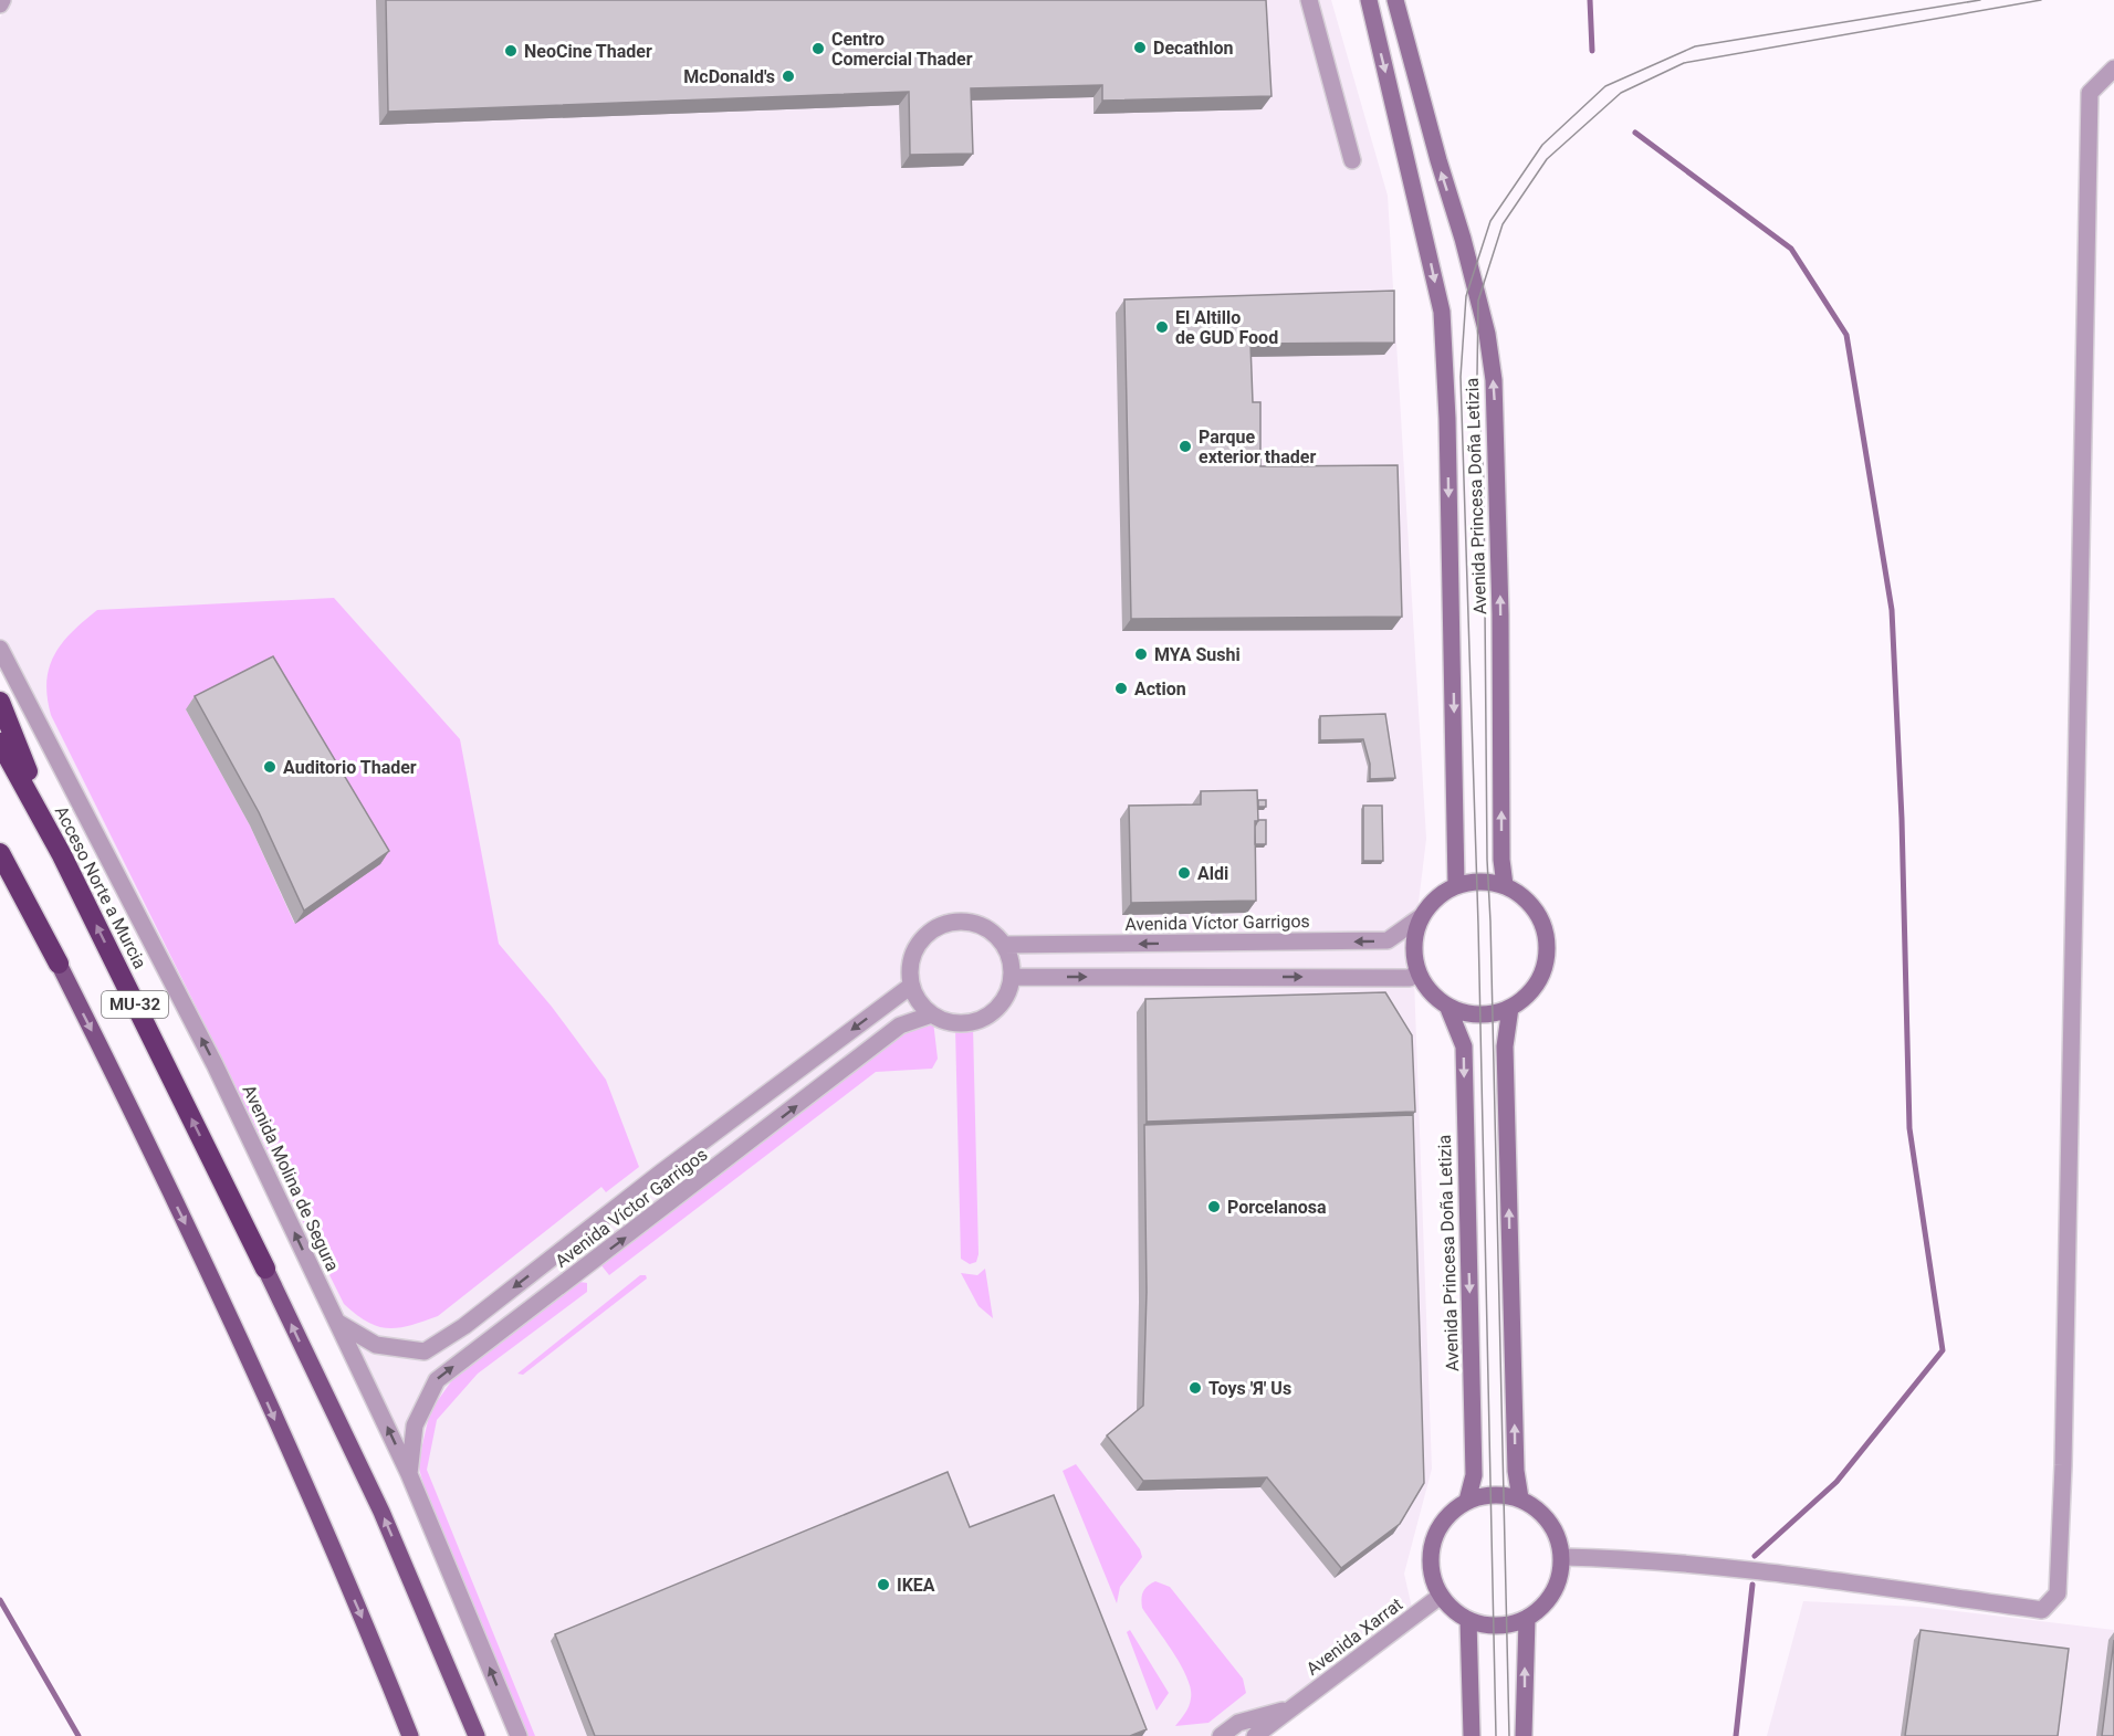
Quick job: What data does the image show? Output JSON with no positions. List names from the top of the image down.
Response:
{
  "streets": {
    "highway": ["Acceso Norte a Murcia", "MU-32"],
    "street": [
      "Avenida Princesa Doña Letizia",
      "Avenida Víctor Garrigos",
      "Avenida Molina de Segura",
      "Avenida Xarrat"
    ]
  },
  "crossings": [
    ["Avenida Princesa Doña Letizia", "Avenida Víctor Garrigos"],
    ["Avenida Princesa Doña Letizia", "Avenida Xarrat"],
    ["Avenida Víctor Garrigos", "Avenida Molina de Segura"]
  ],
  "one_way": ["Avenida Molina de Segura"],
  "places": [
    "Decathlon",
    "Centro Comercial Thader",
    "NeoCine Thader",
    "McDonald's",
    "El Altillo de GUD Food",
    "Parque exterior thader",
    "MYA Sushi",
    "Action",
    "Auditorio Thader",
    "Aldi",
    "Porcelanosa",
    "Toys 'Я' Us",
    "IKEA"
  ]
}
